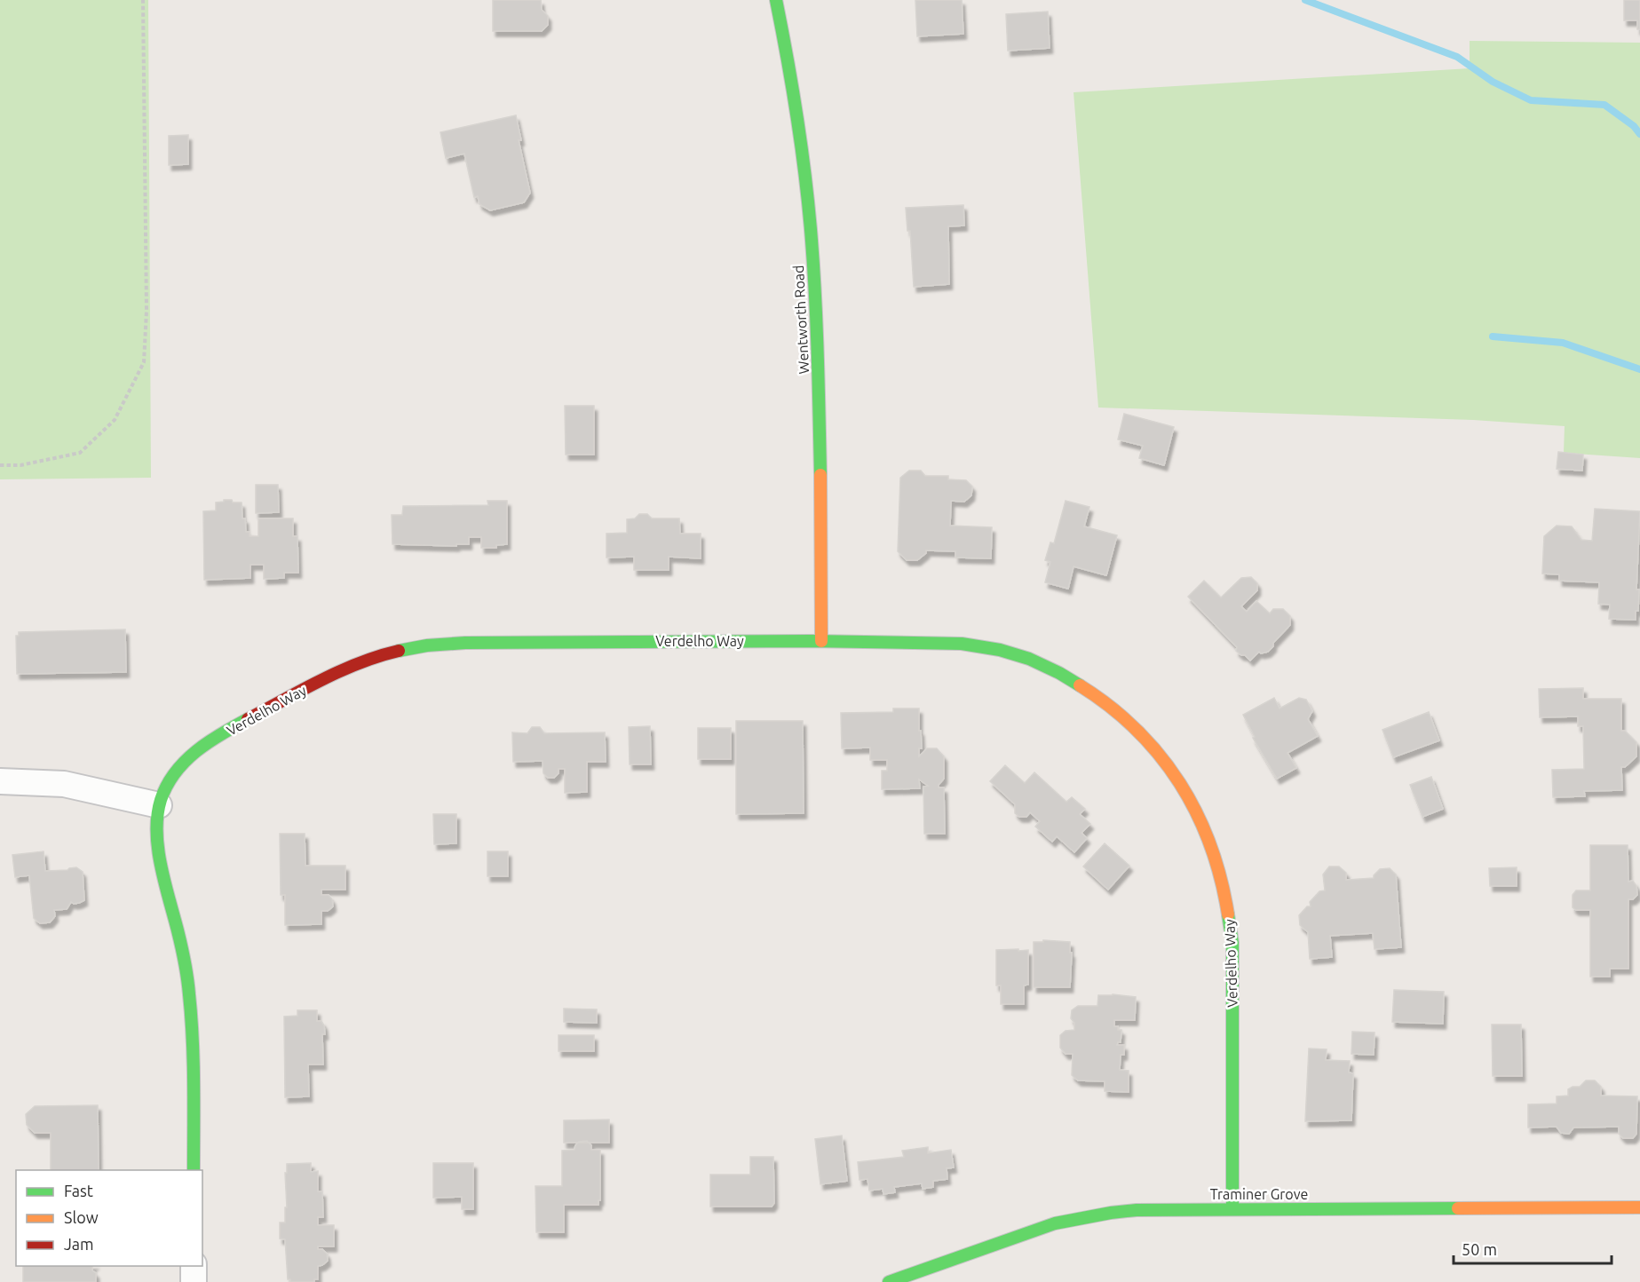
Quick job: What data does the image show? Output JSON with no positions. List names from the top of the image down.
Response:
{
  "streets": {
    "street": ["Wentworth Road", "Verdelho Way", "Traminer Grove"]
  },
  "crossings": [
    ["Wentworth Road", "Verdelho Way"],
    ["Verdelho Way", "Traminer Grove"]
  ],
  "legend": ["Fast", "Slow", "Jam"],
  "scale_bar": "50 m"
}
